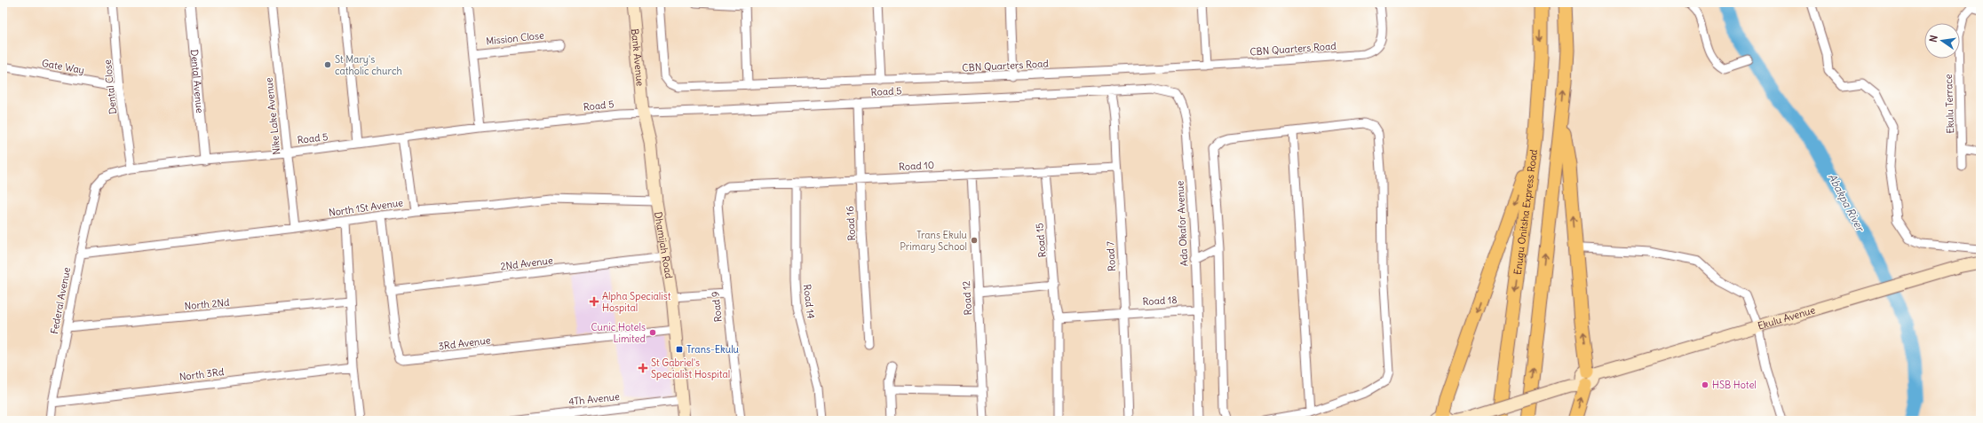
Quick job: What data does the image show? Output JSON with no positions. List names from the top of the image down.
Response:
{
  "streets": {
    "highway": ["Enugu Onitsha Express Road"],
    "main road": ["Bank Avenue", "Dhamijah Road", "Ekulu Avenue"],
    "street": [
      "Mission Close",
      "CBN Quarters Road",
      "Gate Way",
      "Dental Avenue",
      "Dental Close",
      "Road 5",
      "Ekulu Terrace",
      "Nike Lake Avenue",
      "Road 10",
      "North 1St Avenue",
      "Road 16",
      "Ada Okafor Avenue",
      "Road 15",
      "Road 7",
      "2Nd Avenue",
      "Road 12",
      "Federal Avenue",
      "Road 18",
      "Road 14",
      "North 2Nd",
      "Road 9",
      "3Rd Avenue",
      "North 3Rd",
      "4Th Avenue"
    ]
  },
  "crossings": [
    ["Bank Avenue", "Road 5"],
    ["Bank Avenue", "Dhamijah Road"],
    ["Gate Way", "Dental Close"],
    ["Dental Avenue", "Road 5"],
    ["Dental Close", "Road 5"],
    ["Road 5", "Nike Lake Avenue"],
    ["Road 5", "Road 16"],
    ["Road 5", "Ada Okafor Avenue"],
    ["Road 5", "Dhamijah Road"],
    ["Road 5", "Road 7"],
    ["Road 5", "Federal Avenue"],
    ["Nike Lake Avenue", "North 1St Avenue"],
    ["Road 10", "Road 16"],
    ["Road 10", "Road 15"],
    ["Road 10", "Road 7"],
    ["Road 10", "Road 12"],
    ["Road 10", "Road 14"],
    ["Road 10", "Road 9"],
    ["North 1St Avenue", "Dhamijah Road"],
    ["North 1St Avenue", "Federal Avenue"],
    ["North 1St Avenue", "3Rd Avenue"],
    ["Ada Okafor Avenue", "Road 7"],
    ["Ada Okafor Avenue", "Road 18"],
    ["Road 15", "Road 18"],
    ["Dhamijah Road", "2Nd Avenue"],
    ["Dhamijah Road", "3Rd Avenue"],
    ["Dhamijah Road", "4Th Avenue"],
    ["Road 7", "Road 18"],
    ["2Nd Avenue", "3Rd Avenue"],
    ["Federal Avenue", "North 2Nd"],
    ["Federal Avenue", "North 3Rd"]
  ],
  "water": ["Abakpa River"],
  "places": {
    "other": [
      "St Mary's catholic church",
      "Trans Ekulu Primary School",
      "Cunic Hotels Limited",
      "HSB Hotel"
    ],
    "health": ["Alpha Specialist Hospital", "St Gabriel's Specialist Hospital"],
    "transit": ["Trans-Ekulu"]
  },
  "north": "left"
}
